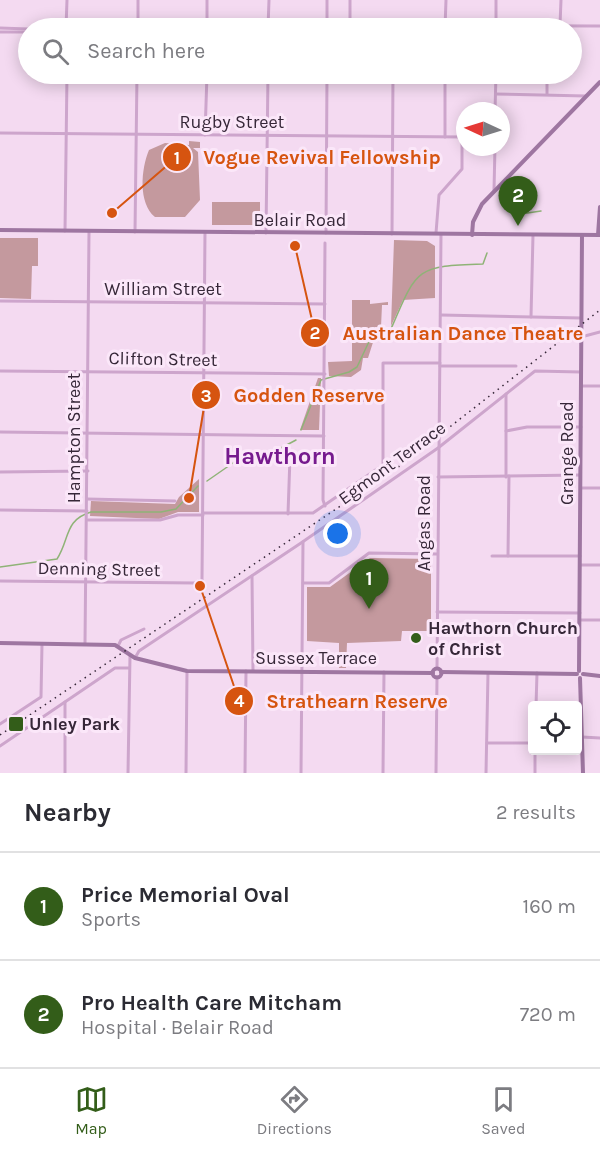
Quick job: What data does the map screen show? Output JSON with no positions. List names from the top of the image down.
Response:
{
  "streets": {
    "street": [
      "Rugby Street",
      "Belair Road",
      "William Street",
      "Clifton Street",
      "Hampton Street",
      "Grange Road",
      "Egmont Terrace",
      "Angas Road",
      "Denning Street",
      "Sussex Terrace"
    ]
  },
  "crossings": [
    ["Belair Road", "Hampton Street"],
    ["Belair Road", "Grange Road"],
    ["Belair Road", "Angas Road"],
    ["William Street", "Hampton Street"],
    ["Clifton Street", "Hampton Street"],
    ["Hampton Street", "Denning Street"],
    ["Grange Road", "Egmont Terrace"],
    ["Egmont Terrace", "Angas Road"],
    ["Egmont Terrace", "Sussex Terrace"]
  ],
  "districts": ["Hawthorn"],
  "places": {
    "other": [
      "Vogue Revival Fellowship",
      "Australian Dance Theatre",
      "Godden Reserve",
      "Strathearn Reserve",
      "Hawthorn Church of Christ"
    ],
    "transit": ["Unley Park"]
  },
  "north": "left",
  "page": {
    "search": "Search here",
    "pins": ["2", "1"],
    "heading": ["Nearby", "2 results"],
    "list": [
      {
        "mark": "1",
        "name": "Price Memorial Oval",
        "note": "Sports",
        "value": "160 m"
      },
      {
        "mark": "2",
        "name": "Pro Health Care Mitcham",
        "note": "Hospital · Belair Road",
        "value": "720 m"
      }
    ],
    "nav": ["Map", "Directions", "Saved"]
  }
}
